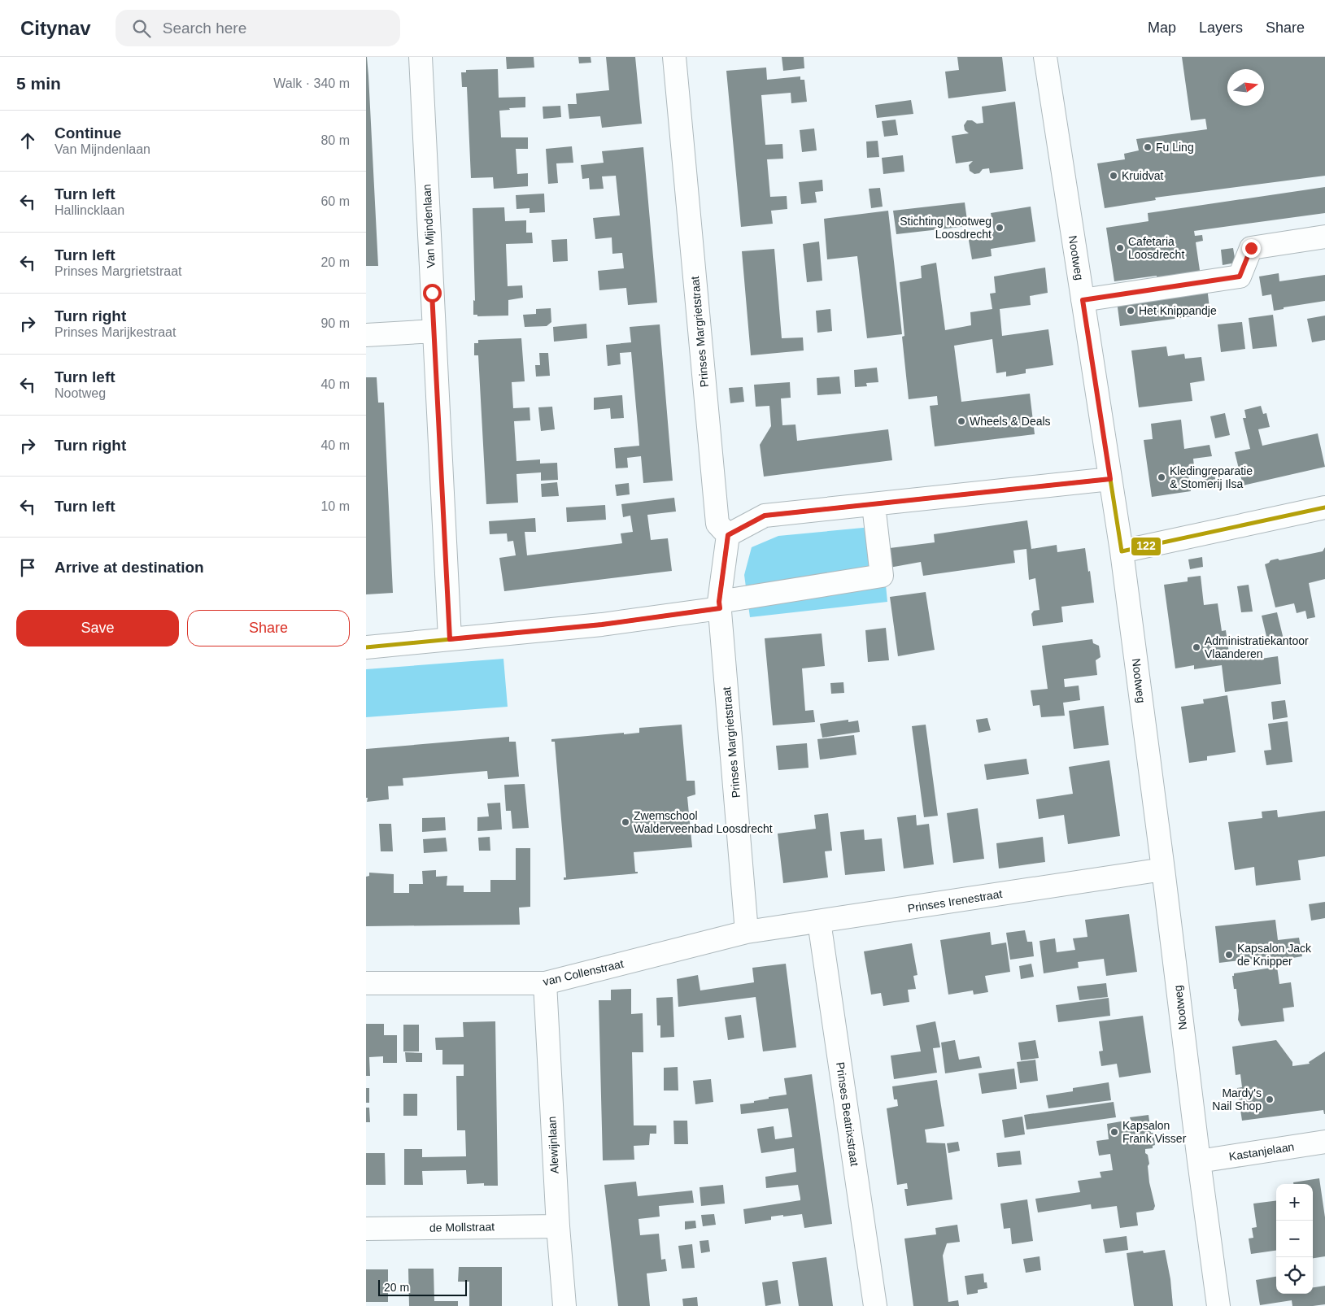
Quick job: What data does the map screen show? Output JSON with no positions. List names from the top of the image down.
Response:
{
  "streets": {
    "street": [
      "Van Mijndenlaan",
      "Nootweg",
      "Prinses Margrietstraat",
      "Prinses Irenestraat",
      "van Collenstraat",
      "Prinses Beatrixstraat",
      "Alewijnlaan",
      "Kastanjelaan",
      "de Mollstraat"
    ]
  },
  "crossings": [
    ["Nootweg", "Prinses Irenestraat"],
    ["Nootweg", "Kastanjelaan"],
    ["Prinses Margrietstraat", "Prinses Irenestraat"],
    ["Prinses Margrietstraat", "van Collenstraat"],
    ["Prinses Irenestraat", "van Collenstraat"],
    ["Prinses Irenestraat", "Prinses Beatrixstraat"],
    ["van Collenstraat", "Alewijnlaan"],
    ["Alewijnlaan", "de Mollstraat"]
  ],
  "places": [
    "Fu Ling",
    "Kruidvat",
    "Stichting Nootweg Loosdrecht",
    "Cafetaria Loosdrecht",
    "Het Knippandje",
    "Wheels & Deals",
    "Kledingreparatie & Stomerij Ilsa",
    "Administratiekantoor Vlaanderen",
    "Zwemschool Walderveenbad Loosdrecht",
    "Kapsalon Jack de Knipper",
    "Mardy's Nail Shop",
    "Kapsalon Frank Visser"
  ],
  "lines": ["transit line 122"],
  "scale_bar": "20 m",
  "north": "right",
  "page": {
    "header": "Citynav",
    "search": "Search here",
    "nav": ["Map", "Layers", "Share"],
    "heading": ["5 min", "Walk · 340 m"],
    "list": [
      ["Continue", "Van Mijndenlaan", "80 m"],
      ["Turn left", "Hallincklaan", "60 m"],
      ["Turn left", "Prinses Margrietstraat", "20 m"],
      ["Turn right", "Prinses Marijkestraat", "90 m"],
      ["Turn left", "Nootweg", "40 m"],
      ["Turn right", "40 m"],
      ["Turn left", "10 m"],
      "Arrive at destination"
    ],
    "buttons": ["Save", "Share"],
    "map_buttons": ["+", "−"],
    "scale": "20 m"
  }
}
